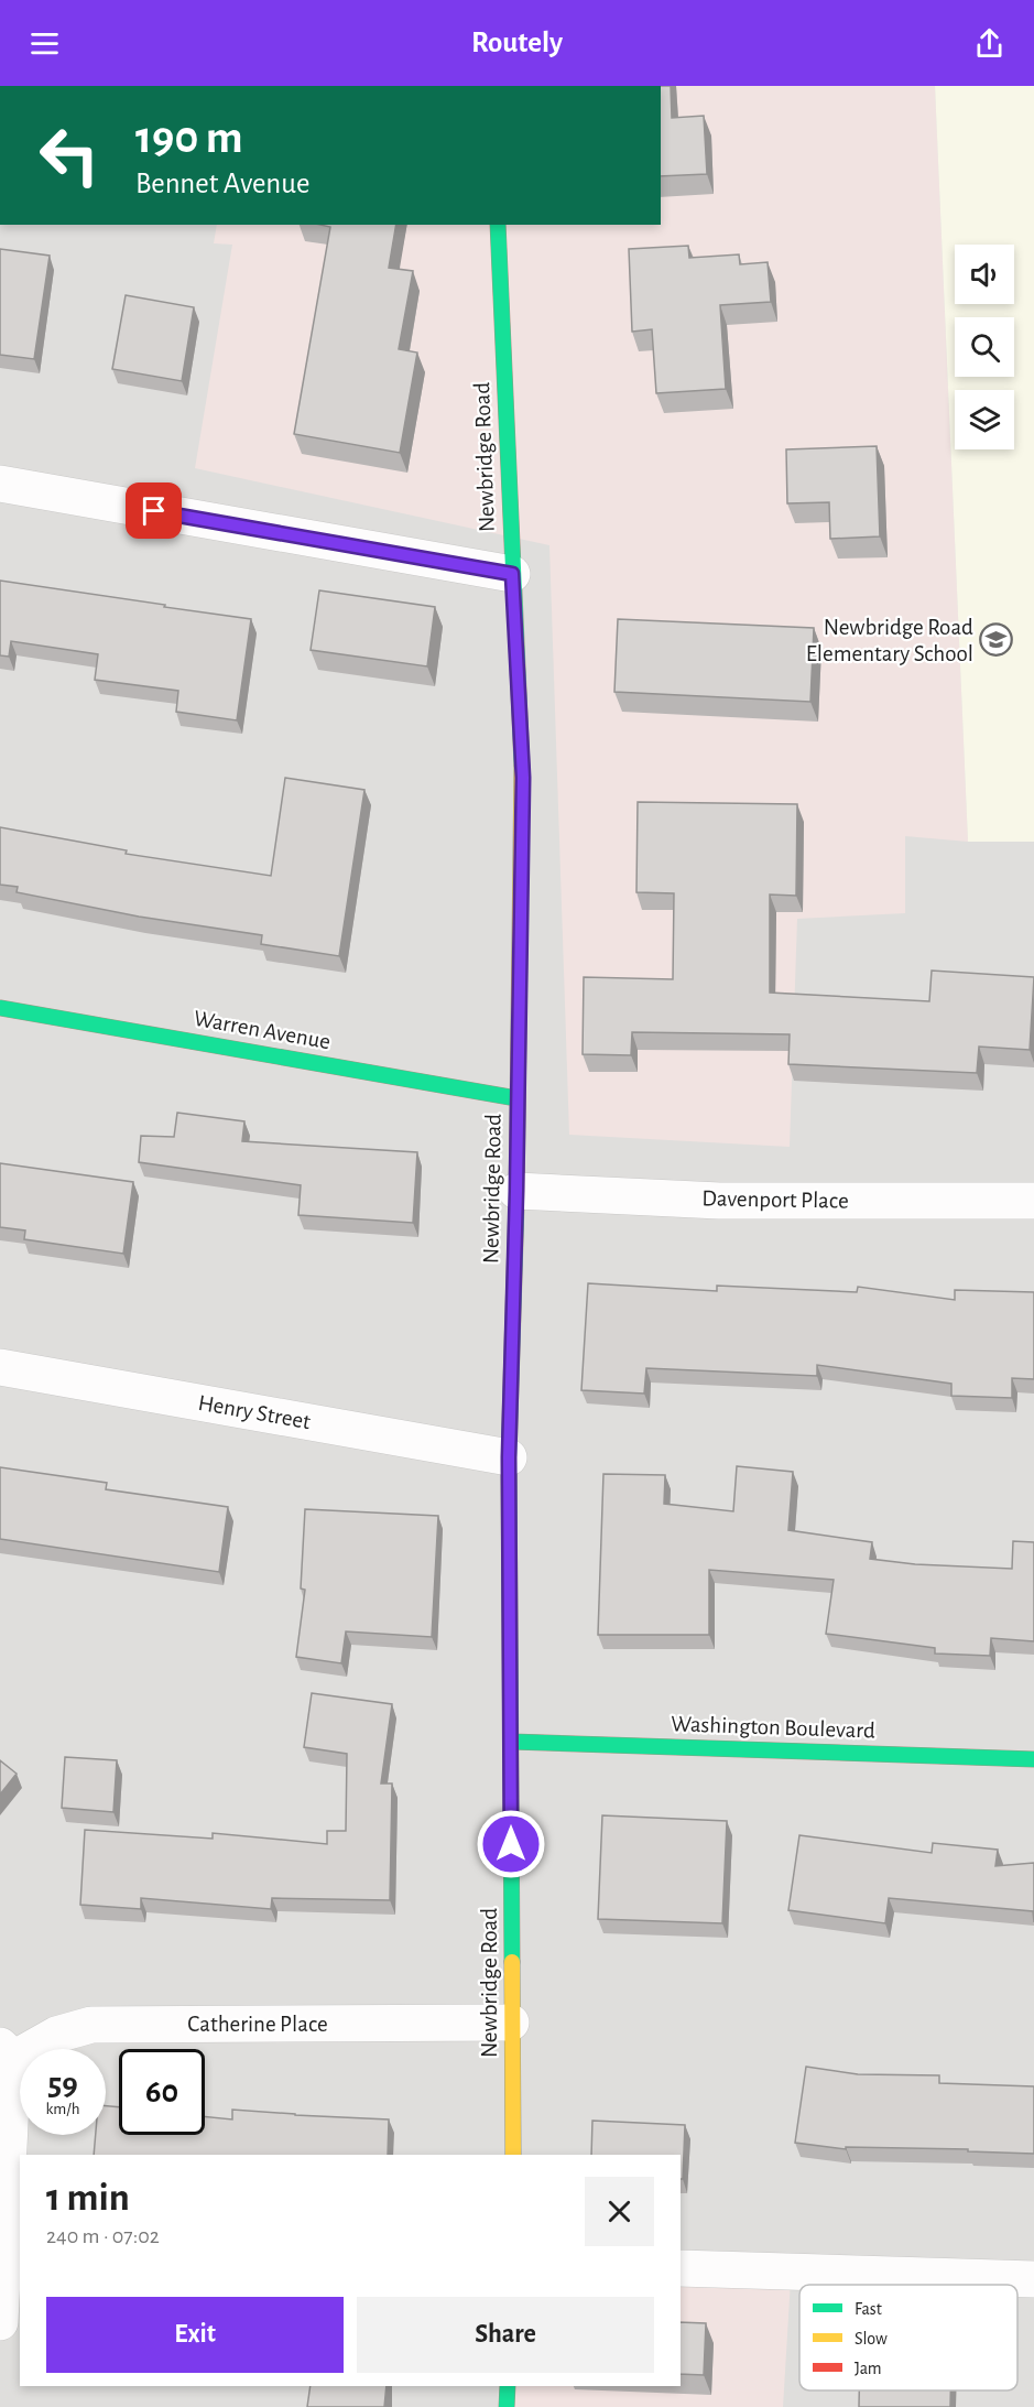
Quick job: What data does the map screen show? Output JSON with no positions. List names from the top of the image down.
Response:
{
  "streets": {
    "main road": ["Newbridge Road", "Warren Avenue", "Washington Boulevard"],
    "street": ["Davenport Place", "Henry Street", "Catherine Place"]
  },
  "crossings": [
    ["Newbridge Road", "Warren Avenue"],
    ["Newbridge Road", "Davenport Place"],
    ["Newbridge Road", "Henry Street"],
    ["Newbridge Road", "Washington Boulevard"],
    ["Newbridge Road", "Catherine Place"]
  ],
  "places": {
    "school or university": ["Newbridge Road Elementary School"]
  },
  "legend": ["Fast", "Slow", "Jam"],
  "page": {
    "header": "Routely",
    "turn": ["190 m", "Bennet Avenue"],
    "speed": "59 km/h",
    "limit": "60",
    "heading": ["1 min", "240 m · 07:02"],
    "buttons": ["Exit", "Share"]
  }
}
